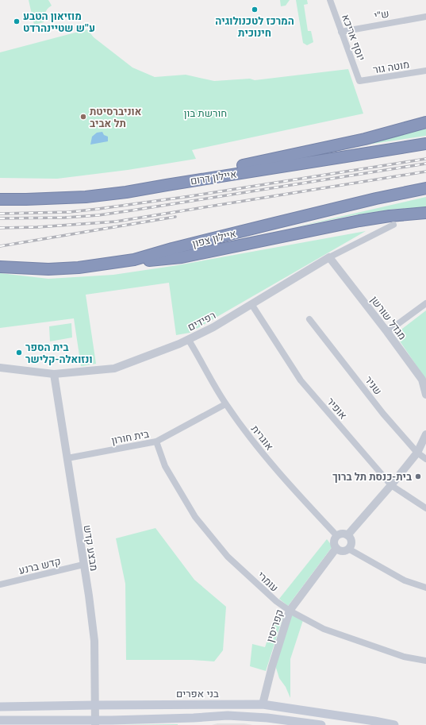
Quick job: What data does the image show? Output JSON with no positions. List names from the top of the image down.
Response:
{
  "streets": {
    "highway": ["איילון דרום", "איילון צפון"],
    "main road": ["בני אפרים"],
    "street": [
      "ש\"י",
      "יוסף אריכא",
      "מוטה גור",
      "מגדל שורשן",
      "רפידים",
      "שניר",
      "אופיר",
      "בית חורון",
      "אוגרית",
      "מבצע קדש",
      "קדש ברנע",
      "עומרי",
      "קפריסין"
    ]
  },
  "crossings": [
    ["ש\"י", "יוסף אריכא"],
    ["יוסף אריכא", "מוטה גור"],
    ["מגדל שורשן", "רפידים"],
    ["רפידים", "אופיר"],
    ["רפידים", "אוגרית"],
    ["רפידים", "מבצע קדש"],
    ["בית חורון", "אוגרית"],
    ["בית חורון", "מבצע קדש"],
    ["בית חורון", "עומרי"],
    ["אוגרית", "קפריסין"],
    ["מבצע קדש", "קדש ברנע"],
    ["מבצע קדש", "בני אפרים"],
    ["עומרי", "קפריסין"],
    ["קפריסין", "בני אפרים"]
  ],
  "parks": ["חורשת בון"],
  "places": [
    "המרכז לטכנולוגיה חינוכית",
    "מוזיאון הטבע ע\"ש שטיינהרדט",
    "אוניברסיטת תל אביב",
    "בית הספר ונזואלה-קלישר",
    "בית-כנסת תל ברוך"
  ]
}
